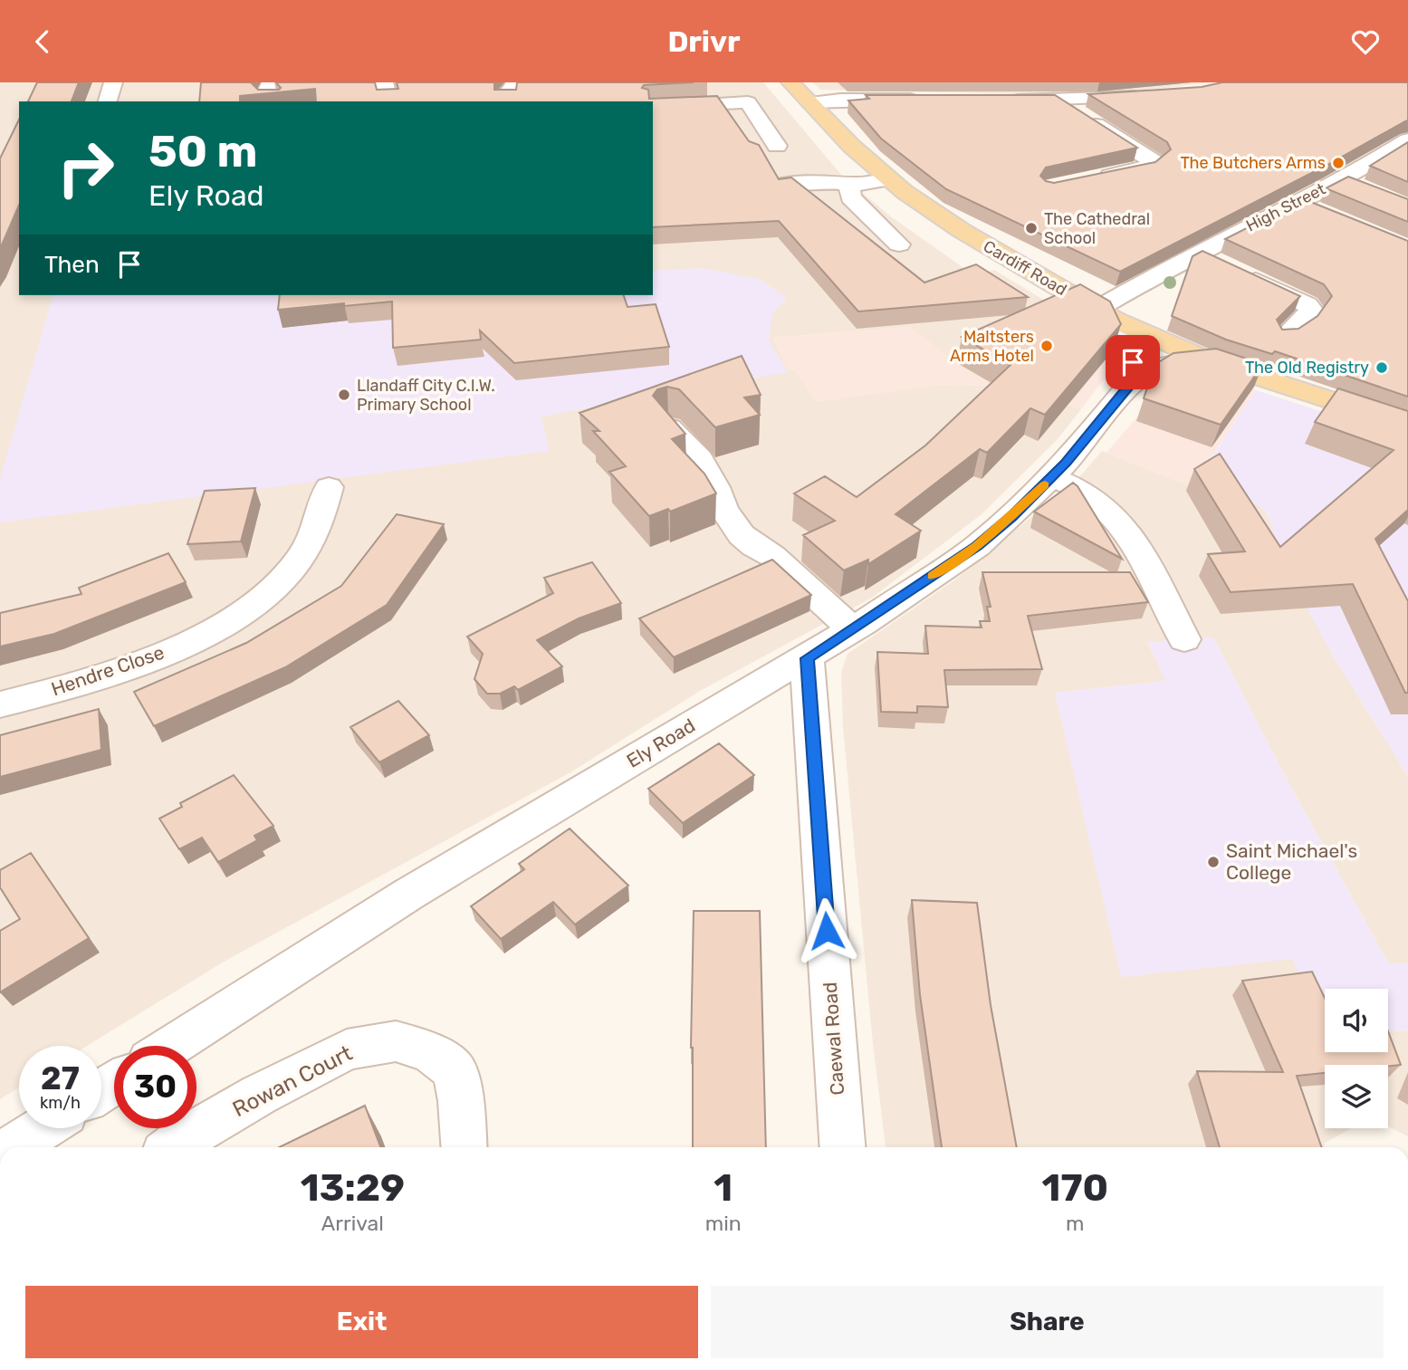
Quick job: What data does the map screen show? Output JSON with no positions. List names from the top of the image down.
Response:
{
  "streets": {
    "main road": ["Cardiff Road"],
    "street": [
      "High Street",
      "Hendre Close",
      "Ely Road",
      "Caewal Road",
      "Rowan Court"
    ]
  },
  "crossings": [
    ["High Street", "Cardiff Road"],
    ["Cardiff Road", "Ely Road"],
    ["Ely Road", "Caewal Road"]
  ],
  "places": [
    "The Butchers Arms",
    "The Cathedral School",
    "Maltsters Arms Hotel",
    "The Old Registry",
    "Llandaff City C.I.W. Primary School",
    "Saint Michael's College"
  ],
  "page": {
    "header": "Drivr",
    "turn": ["50 m", "Ely Road"],
    "then": "Then",
    "speed": "27 km/h",
    "limit": "30",
    "eta": [
      "13:29",
      "Arrival",
      "1",
      "min",
      "170",
      "m"
    ],
    "buttons": ["Exit", "Share"]
  }
}
